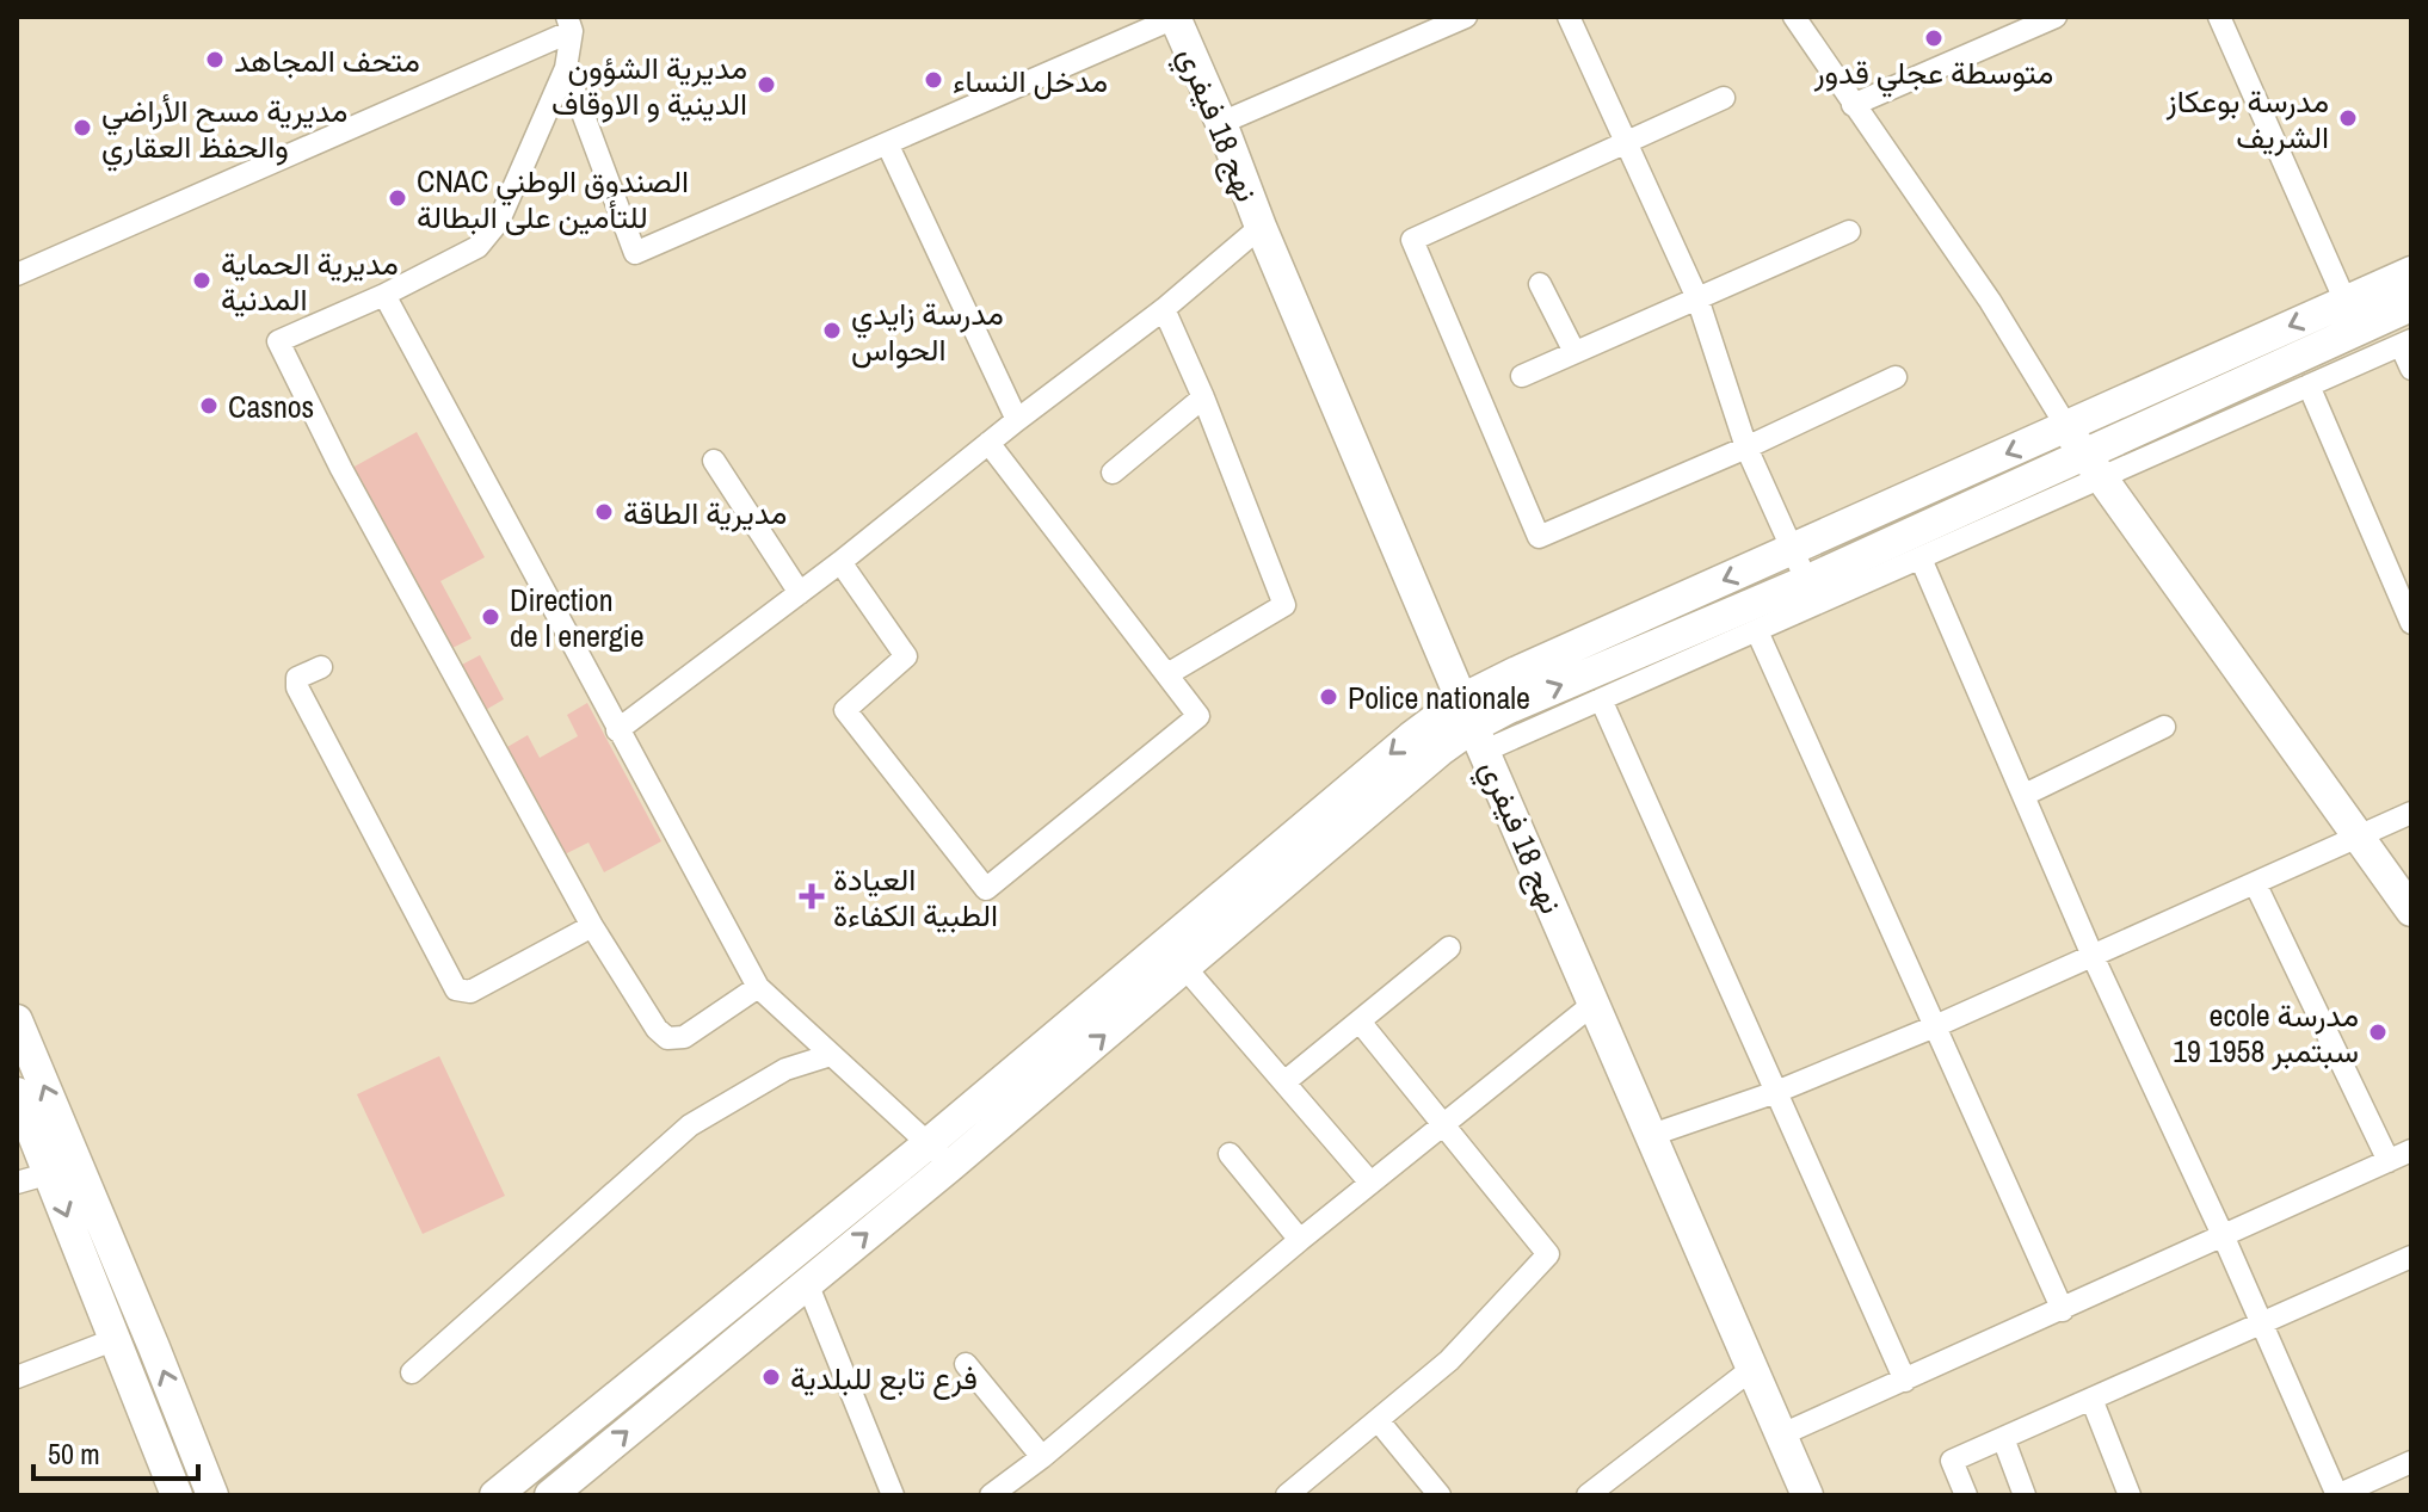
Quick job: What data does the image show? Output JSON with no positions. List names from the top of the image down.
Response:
{
  "streets": {
    "main road": ["نهج 18 فيفري"]
  },
  "places": {
    "other": [
      "متوسطة عجلي قدور",
      "متحف المجاهد",
      "مدخل النساء",
      "مديرية الشؤون الدينية و الاوقاف",
      "مدرسة بوعكاز الشريف",
      "مديرية مسح الأراضي والحفظ العقاري",
      "CNAC الصندوق الوطني للتأمين على البطالة",
      "مديرية الحماية المدنية",
      "مدرسة زايدي الحواس",
      "Casnos",
      "مديرية الطاقة",
      "Direction de l energie",
      "Police nationale",
      "ecole مدرسة 19 سبتمبر 1958",
      "فرع تابع للبلدية"
    ],
    "health": ["العيادة الطبية الكفاءة"]
  },
  "scale_bar": "50 m"
}
